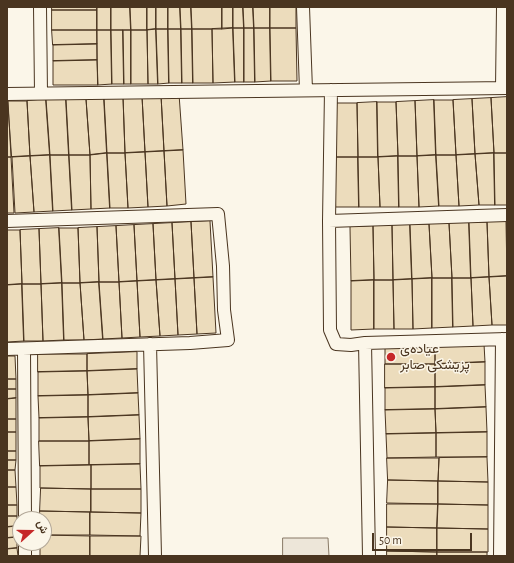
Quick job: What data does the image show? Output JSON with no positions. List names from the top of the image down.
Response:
{
  "places": ["عیادەی پزیشکی صابر"],
  "scale_bar": "50 m",
  "north": "right"
}
